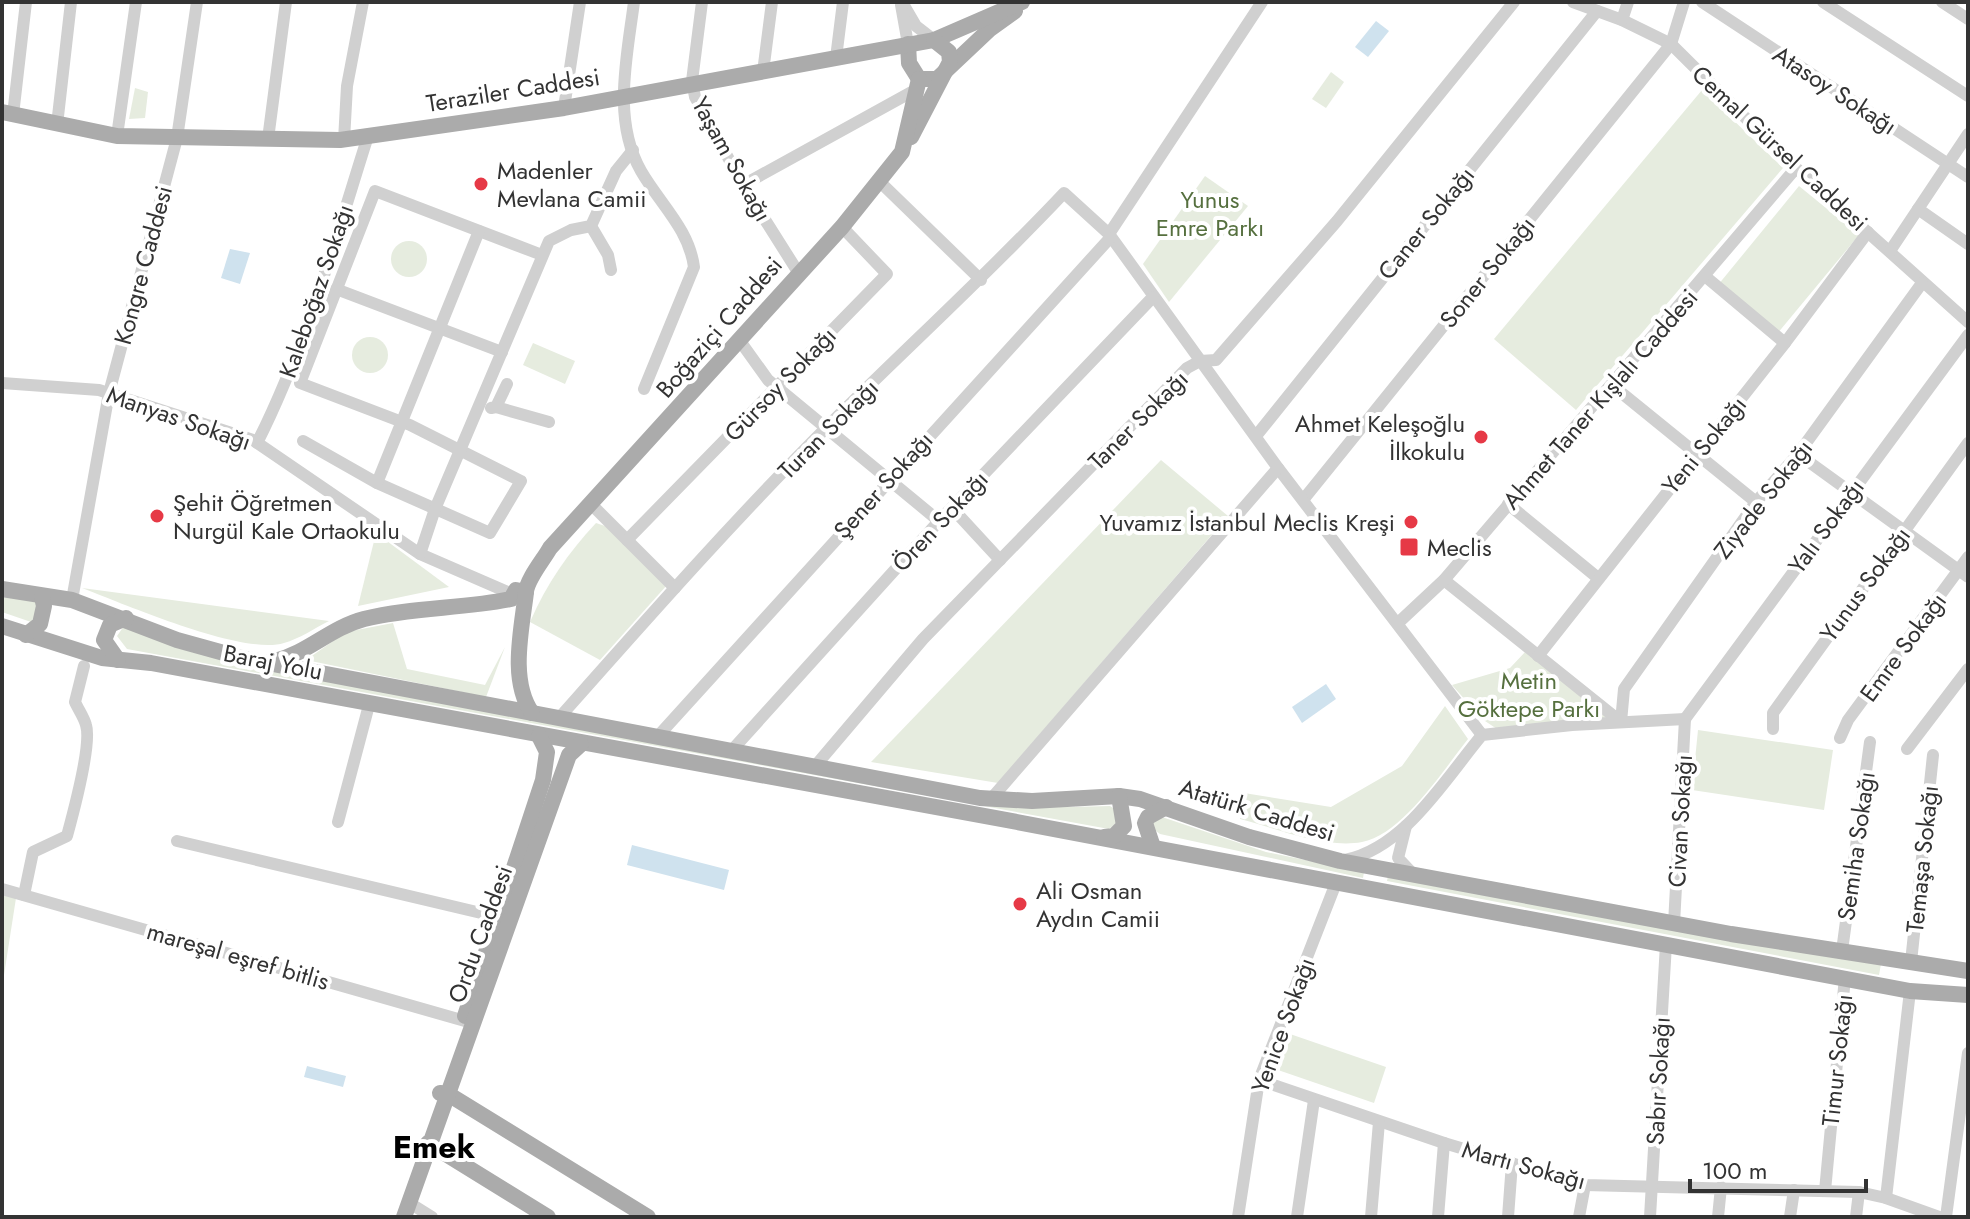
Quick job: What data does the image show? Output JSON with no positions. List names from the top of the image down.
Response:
{
  "streets": {
    "main road": [
      "Teraziler Caddesi",
      "Boğaziçi Caddesi",
      "Baraj Yolu",
      "Atatürk Caddesi",
      "Ordu Caddesi"
    ],
    "street": [
      "Atasoy Sokağı",
      "Cemal Gürsel Caddesi",
      "Yaşam Sokağı",
      "Caner Sokağı",
      "Kongre Caddesi",
      "Soner Sokağı",
      "Kaleboğaz Sokağı",
      "Gürsoy Sokağı",
      "Ahmet Taner Kışlalı Caddesi",
      "Manyas Sokağı",
      "Taner Sokağı",
      "Turan Sokağı",
      "Yeni Sokağı",
      "Şener Sokağı",
      "Ziyade Sokağı",
      "Ören Sokağı",
      "Yalı Sokağı",
      "Yunus Sokağı",
      "Emre Sokağı",
      "Civan Sokağı",
      "Semiha Sokağı",
      "Temaşa Sokağı",
      "mareşal eşref bitlis",
      "Yenice Sokağı",
      "Timur Sokağı",
      "Sabır Sokağı",
      "Martı Sokağı"
    ]
  },
  "crossings": [
    ["Teraziler Caddesi", "Yaşam Sokağı"],
    ["Teraziler Caddesi", "Kongre Caddesi"],
    ["Teraziler Caddesi", "Kaleboğaz Sokağı"],
    ["Teraziler Caddesi", "Boğaziçi Caddesi"],
    ["Cemal Gürsel Caddesi", "Caner Sokağı"],
    ["Cemal Gürsel Caddesi", "Soner Sokağı"],
    ["Cemal Gürsel Caddesi", "Ahmet Taner Kışlalı Caddesi"],
    ["Cemal Gürsel Caddesi", "Yeni Sokağı"],
    ["Cemal Gürsel Caddesi", "Ziyade Sokağı"],
    ["Yaşam Sokağı", "Boğaziçi Caddesi"],
    ["Kongre Caddesi", "Manyas Sokağı"],
    ["Kongre Caddesi", "Baraj Yolu"],
    ["Kaleboğaz Sokağı", "Manyas Sokağı"],
    ["Boğaziçi Caddesi", "Gürsoy Sokağı"],
    ["Boğaziçi Caddesi", "Manyas Sokağı"],
    ["Taner Sokağı", "Atatürk Caddesi"],
    ["Turan Sokağı", "Şener Sokağı"],
    ["Turan Sokağı", "Atatürk Caddesi"],
    ["Şener Sokağı", "Atatürk Caddesi"],
    ["Ören Sokağı", "Atatürk Caddesi"],
    ["Yalı Sokağı", "Civan Sokağı"],
    ["Baraj Yolu", "Atatürk Caddesi"],
    ["Baraj Yolu", "Ordu Caddesi"],
    ["Atatürk Caddesi", "Civan Sokağı"],
    ["Atatürk Caddesi", "Semiha Sokağı"],
    ["Atatürk Caddesi", "Temaşa Sokağı"],
    ["Atatürk Caddesi", "Ordu Caddesi"],
    ["Atatürk Caddesi", "Yenice Sokağı"],
    ["Atatürk Caddesi", "Timur Sokağı"],
    ["Atatürk Caddesi", "Sabır Sokağı"],
    ["Ordu Caddesi", "mareşal eşref bitlis"],
    ["Yenice Sokağı", "Martı Sokağı"],
    ["Timur Sokağı", "Martı Sokağı"],
    ["Sabır Sokağı", "Martı Sokağı"]
  ],
  "districts": ["Emek"],
  "parks": ["Yunus Emre Parkı", "Metin Göktepe Parkı"],
  "places": {
    "other": [
      "Madenler Mevlana Camii",
      "Ahmet Keleşoğlu İlkokulu",
      "Şehit Öğretmen Nurgül Kale Ortaokulu",
      "Yuvamız İstanbul Meclis Kreşi",
      "Ali Osman Aydın Camii"
    ],
    "transit": ["Meclis"]
  },
  "scale_bar": "100 m"
}
